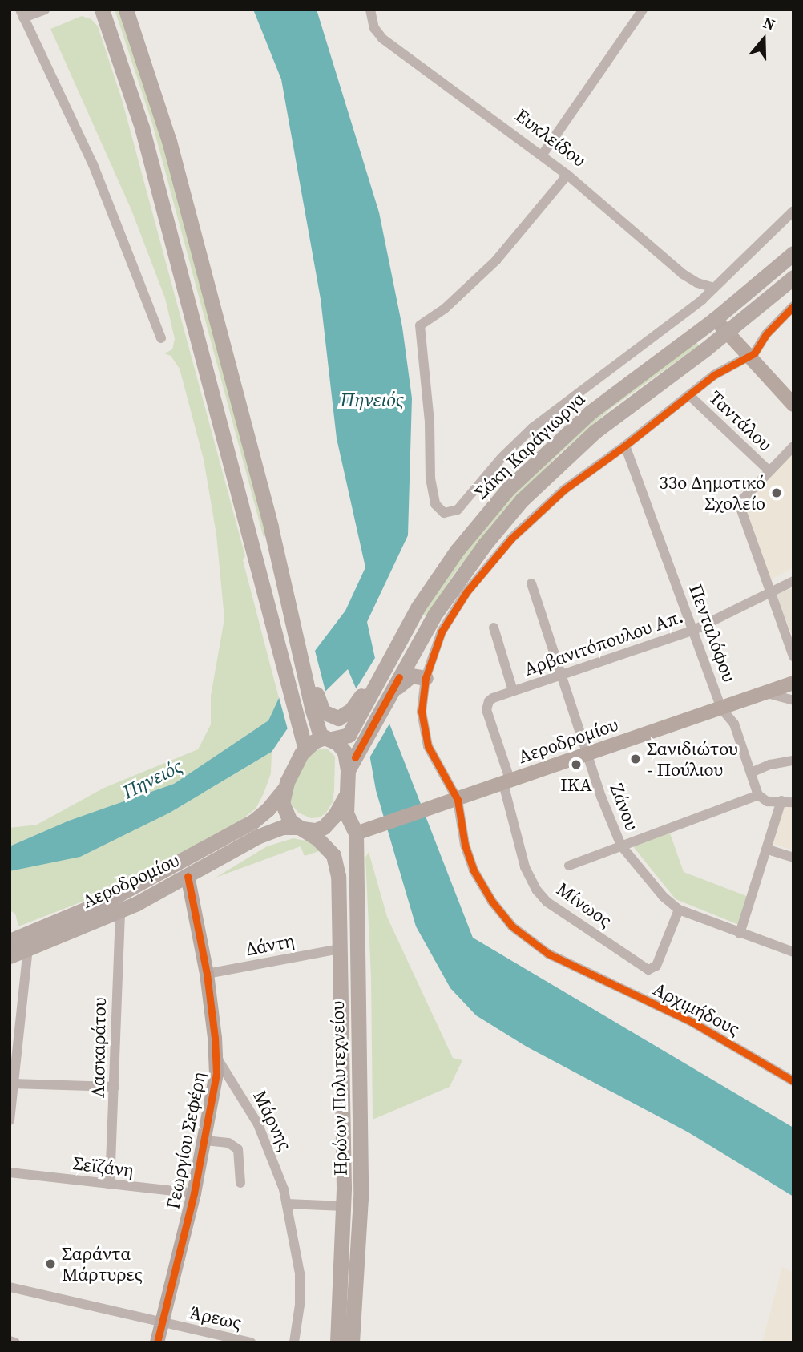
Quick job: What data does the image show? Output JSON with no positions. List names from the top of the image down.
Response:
{
  "streets": {
    "main road": ["Σάκη Καράγιωργα", "Αεροδρομίου", "Ηρώων Πολυτεχνείου"],
    "street": [
      "Ευκλείδου",
      "Ταντάλου",
      "Πενταλόφου",
      "Αρβανιτόπουλου Απ.",
      "Ζάνου",
      "Μίνωος",
      "Δάντη",
      "Αρχιμήδους",
      "Λασκαράτου",
      "Μάρνης",
      "Γεωργίου Σεφέρη",
      "Σεϊζάνη",
      "Άρεως"
    ]
  },
  "crossings": [
    ["Σάκη Καράγιωργα", "Αεροδρομίου"],
    ["Σάκη Καράγιωργα", "Ηρώων Πολυτεχνείου"],
    ["Πενταλόφου", "Αρβανιτόπουλου Απ."],
    ["Πενταλόφου", "Αεροδρομίου"],
    ["Αρβανιτόπουλου Απ.", "Αεροδρομίου"],
    ["Αρβανιτόπουλου Απ.", "Ζάνου"],
    ["Αρβανιτόπουλου Απ.", "Μίνωος"],
    ["Αεροδρομίου", "Ζάνου"],
    ["Αεροδρομίου", "Μίνωος"],
    ["Αεροδρομίου", "Αρχιμήδους"],
    ["Αεροδρομίου", "Λασκαράτου"],
    ["Αεροδρομίου", "Ηρώων Πολυτεχνείου"],
    ["Αεροδρομίου", "Γεωργίου Σεφέρη"],
    ["Ζάνου", "Μίνωος"],
    ["Δάντη", "Ηρώων Πολυτεχνείου"],
    ["Δάντη", "Γεωργίου Σεφέρη"],
    ["Λασκαράτου", "Σεϊζάνη"],
    ["Μάρνης", "Γεωργίου Σεφέρη"],
    ["Γεωργίου Σεφέρη", "Σεϊζάνη"],
    ["Γεωργίου Σεφέρη", "Άρεως"]
  ],
  "water": ["Πηνειός"],
  "places": [
    "33ο Δημοτικό Σχολείο",
    "Σανιδιώτου - Πούλιου",
    "ΙΚΑ",
    "Σαράντα Μάρτυρες"
  ],
  "north": "top"
}
